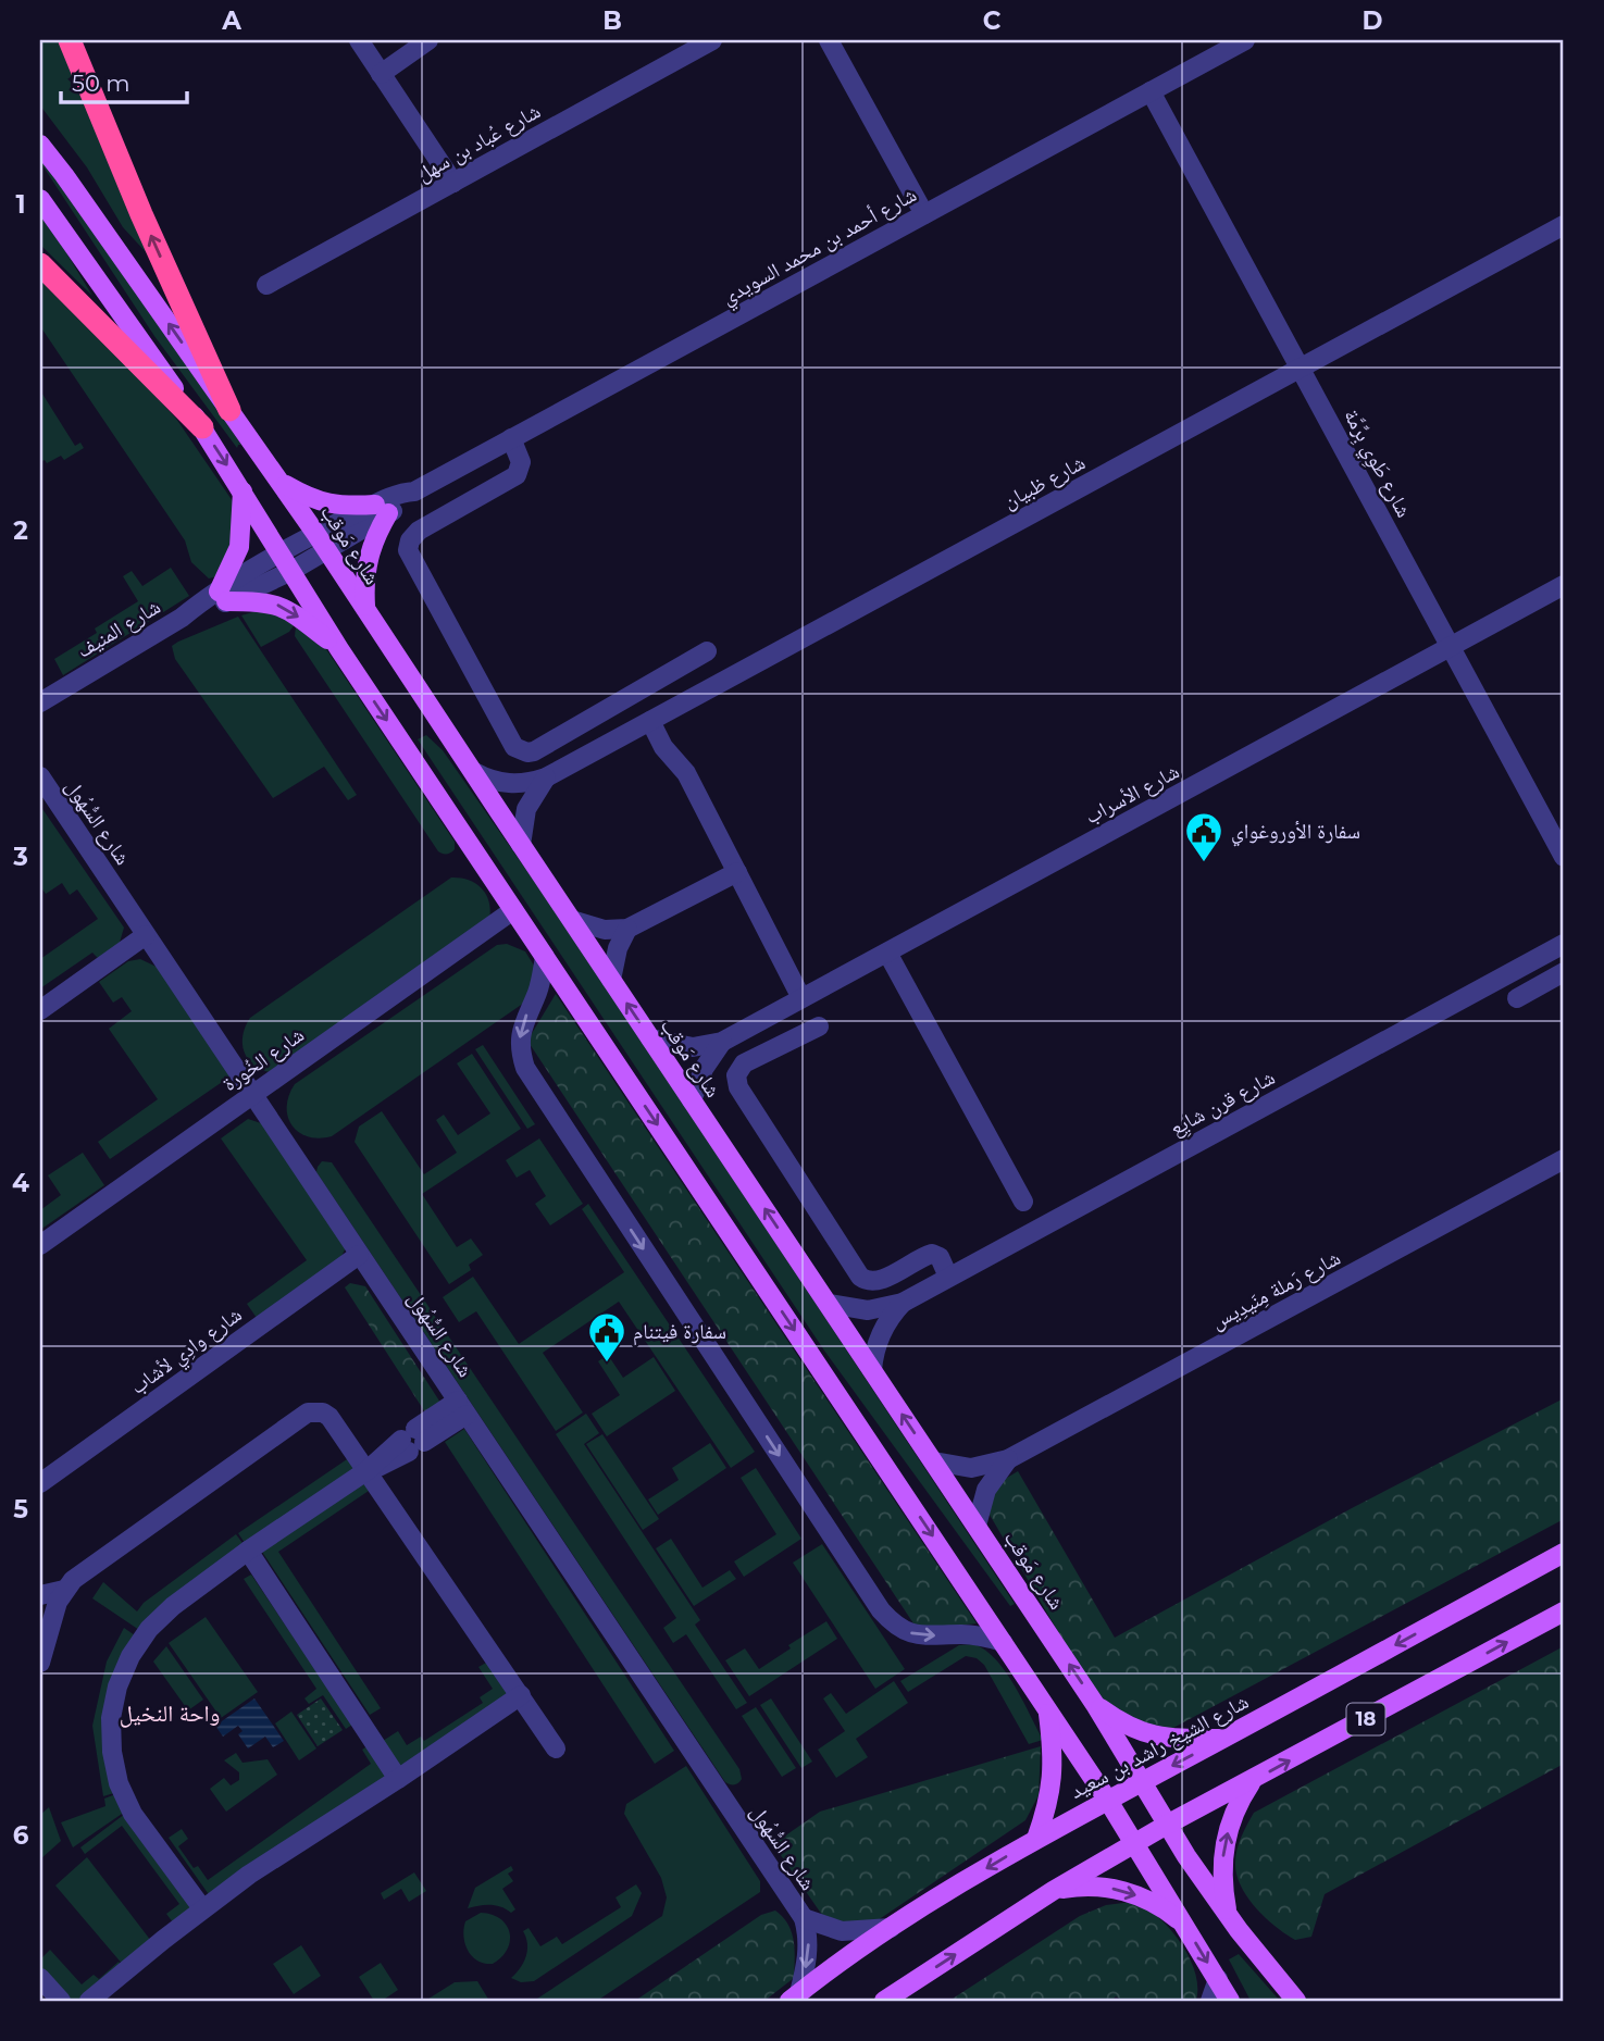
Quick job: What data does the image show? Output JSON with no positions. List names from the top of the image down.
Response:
{
  "streets": {
    "main road": ["شارع مَوقب", "18", "شارع الشيخ راشد بن سعيد"],
    "street": [
      "شارع عُباد بن سهل",
      "شارع أحمد بن محمد السويدي",
      "شارع طَوِي بِرِّمَّة",
      "شارع ظبيان",
      "شارع المنيف",
      "شارع الأسراب",
      "شارع السُّهُول",
      "شارع الخُورة",
      "شارع قرن شايِع",
      "شارع رَملة مِنَيدِيس",
      "شارع وادِي لأشاب"
    ]
  },
  "crossings": [
    ["شارع أحمد بن محمد السويدي", "شارع طَوِي بِرِّمَّة"],
    ["شارع أحمد بن محمد السويدي", "شارع مَوقب"],
    ["شارع أحمد بن محمد السويدي", "شارع المنيف"],
    ["شارع طَوِي بِرِّمَّة", "شارع ظبيان"],
    ["شارع طَوِي بِرِّمَّة", "شارع الأسراب"],
    ["شارع ظبيان", "شارع مَوقب"],
    ["شارع مَوقب", "شارع المنيف"],
    ["شارع مَوقب", "شارع الأسراب"],
    ["شارع مَوقب", "شارع قرن شايِع"],
    ["شارع مَوقب", "شارع رَملة مِنَيدِيس"],
    ["شارع مَوقب", "18"],
    ["شارع مَوقب", "شارع الشيخ راشد بن سعيد"],
    ["شارع السُّهُول", "شارع الخُورة"],
    ["شارع السُّهُول", "شارع وادِي لأشاب"],
    ["شارع السُّهُول", "شارع الشيخ راشد بن سعيد"]
  ],
  "districts": ["واحة النخيل"],
  "places": {
    "public building": ["سفارة الأوروغواي", "سفارة فيتنام"]
  },
  "scale_bar": "50 m",
  "grid": {
    "columns": [
      "A",
      "B",
      "C",
      "D"
    ],
    "rows": [
      "1",
      "2",
      "3",
      "4",
      "5",
      "6"
    ]
  }
}
